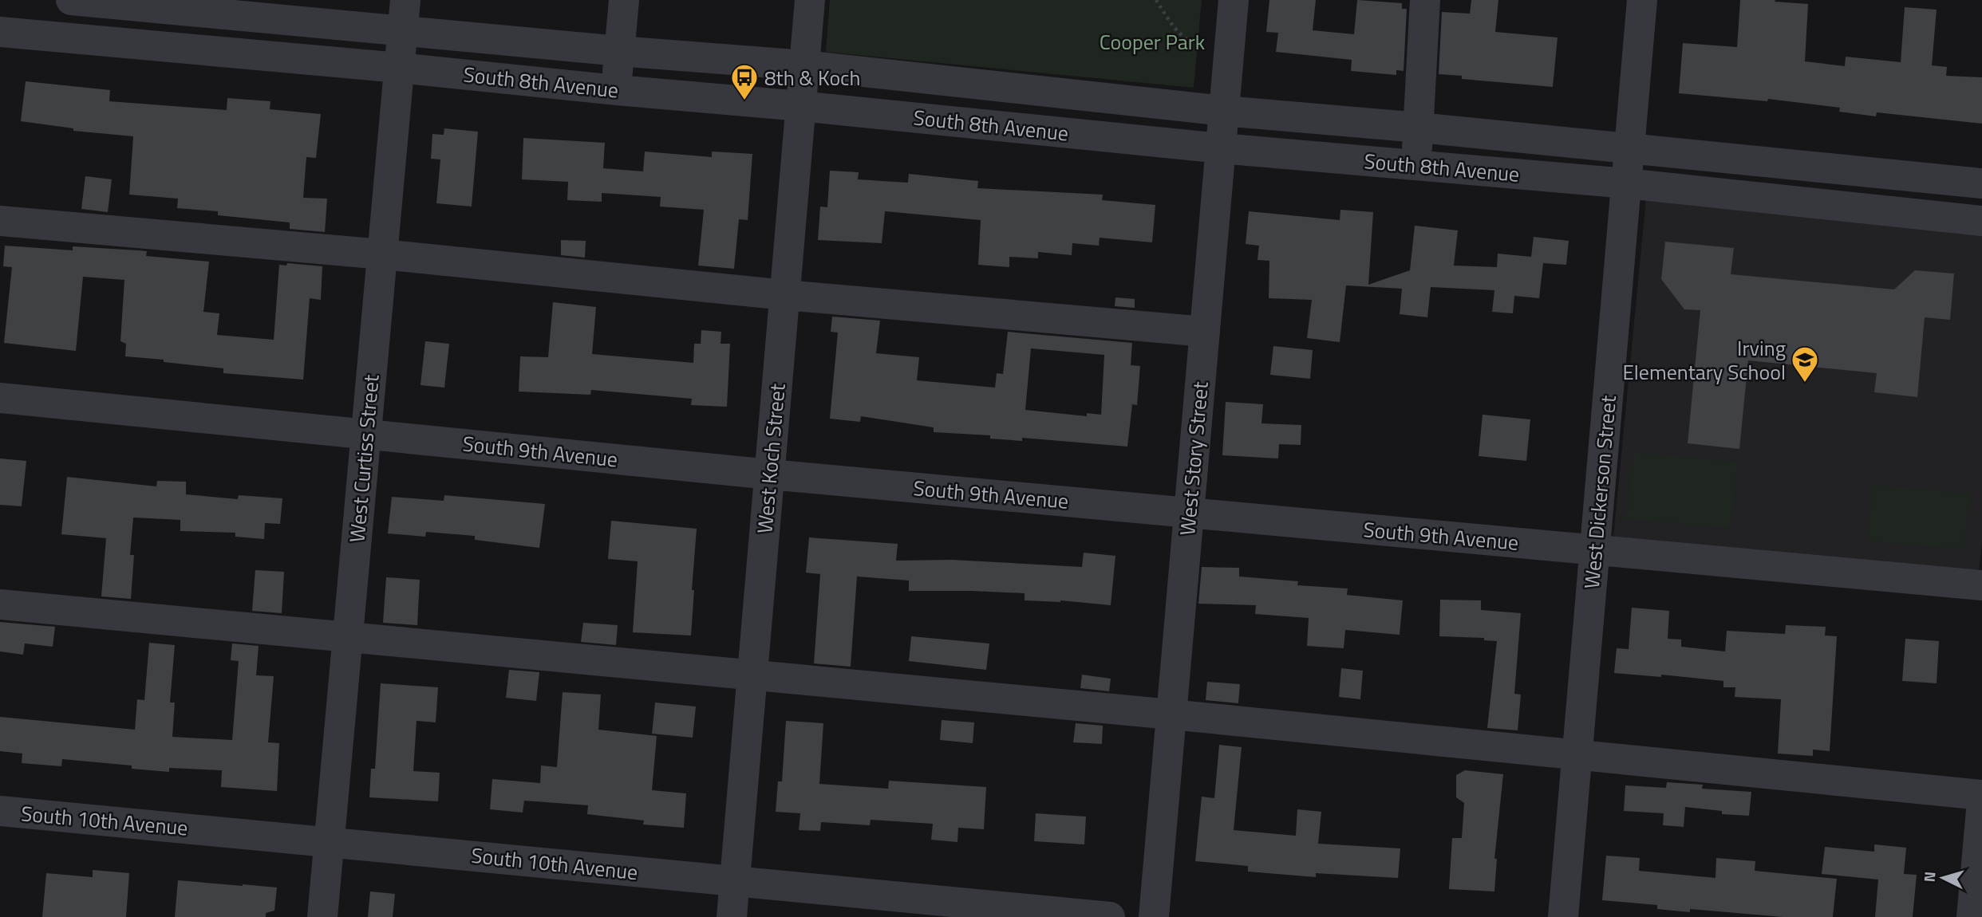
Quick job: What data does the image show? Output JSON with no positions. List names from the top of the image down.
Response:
{
  "streets": {
    "street": [
      "South 8th Avenue",
      "South 9th Avenue",
      "West Curtiss Street",
      "West Koch Street",
      "West Story Street",
      "West Dickerson Street",
      "South 10th Avenue"
    ]
  },
  "crossings": [
    ["South 8th Avenue", "West Curtiss Street"],
    ["South 8th Avenue", "West Koch Street"],
    ["South 8th Avenue", "West Story Street"],
    ["South 8th Avenue", "West Dickerson Street"],
    ["South 9th Avenue", "West Curtiss Street"],
    ["South 9th Avenue", "West Koch Street"],
    ["South 9th Avenue", "West Story Street"],
    ["South 9th Avenue", "West Dickerson Street"],
    ["West Curtiss Street", "South 10th Avenue"],
    ["West Koch Street", "South 10th Avenue"]
  ],
  "parks": ["Cooper Park"],
  "places": {
    "bus stop": ["8th & Koch"],
    "school or university": ["Irving Elementary School"]
  },
  "north": "left"
}
